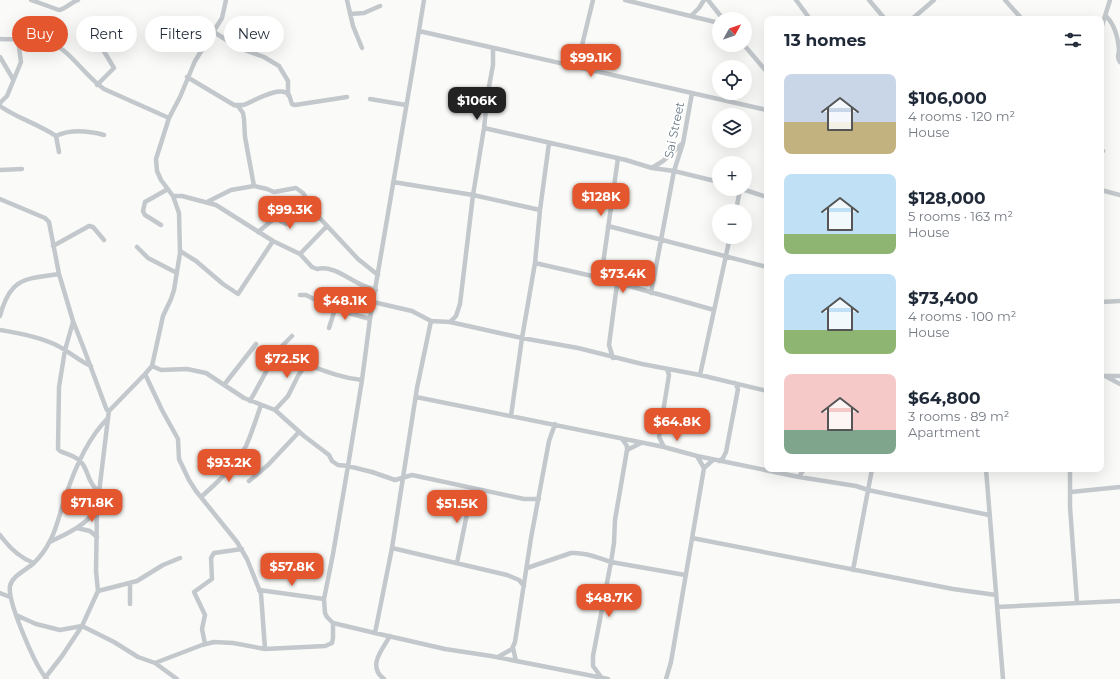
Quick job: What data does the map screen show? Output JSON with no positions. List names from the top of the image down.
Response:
{
  "streets": {
    "street": ["Sai Street"]
  },
  "north": "top right",
  "page": {
    "map_buttons": ["+", "−"],
    "chip": [
      "Buy",
      "Rent",
      "Filters",
      "New"
    ],
    "heading": "13 homes",
    "price": [
      "$99.1K",
      "$106K",
      "$128K",
      "$99.3K",
      "$73.4K",
      "$48.1K",
      "$72.5K",
      "$64.8K",
      "$93.2K",
      "$71.8K",
      "$51.5K",
      "$57.8K",
      "$48.7K"
    ],
    "list": [
      {
        "name": "$106,000",
        "note": "4 rooms · 120 m² · House"
      },
      {
        "name": "$128,000",
        "note": "5 rooms · 163 m² · House"
      },
      {
        "name": "$73,400",
        "note": "4 rooms · 100 m² · House"
      },
      {
        "name": "$64,800",
        "note": "3 rooms · 89 m² · Apartment"
      }
    ]
  }
}
